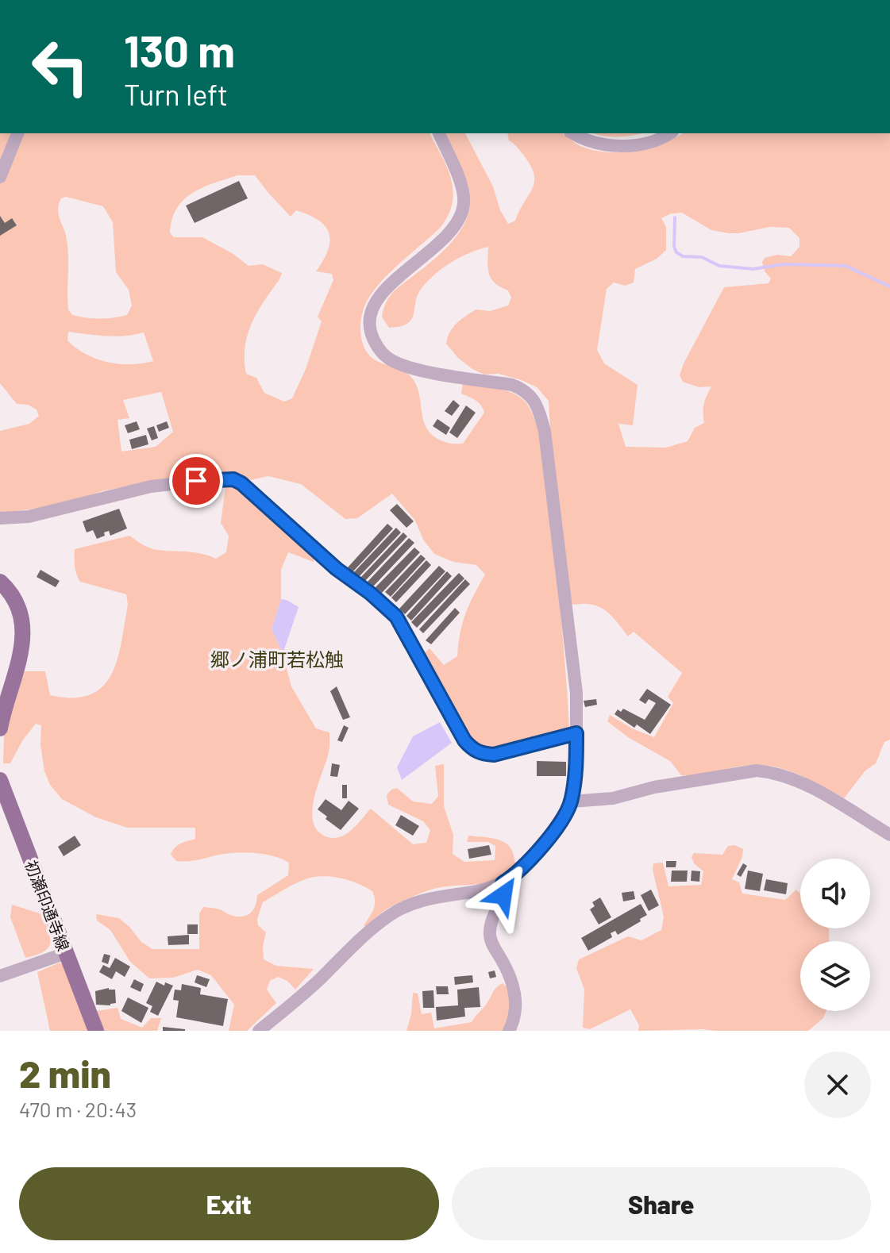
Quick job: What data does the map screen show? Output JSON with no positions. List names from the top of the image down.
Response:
{
  "streets": {
    "main road": ["初瀬印通寺線"]
  },
  "districts": ["郷ノ浦町若松触"],
  "page": {
    "turn": ["130 m", "Turn left"],
    "heading": ["2 min", "470 m · 20:43"],
    "buttons": ["Exit", "Share"]
  }
}
